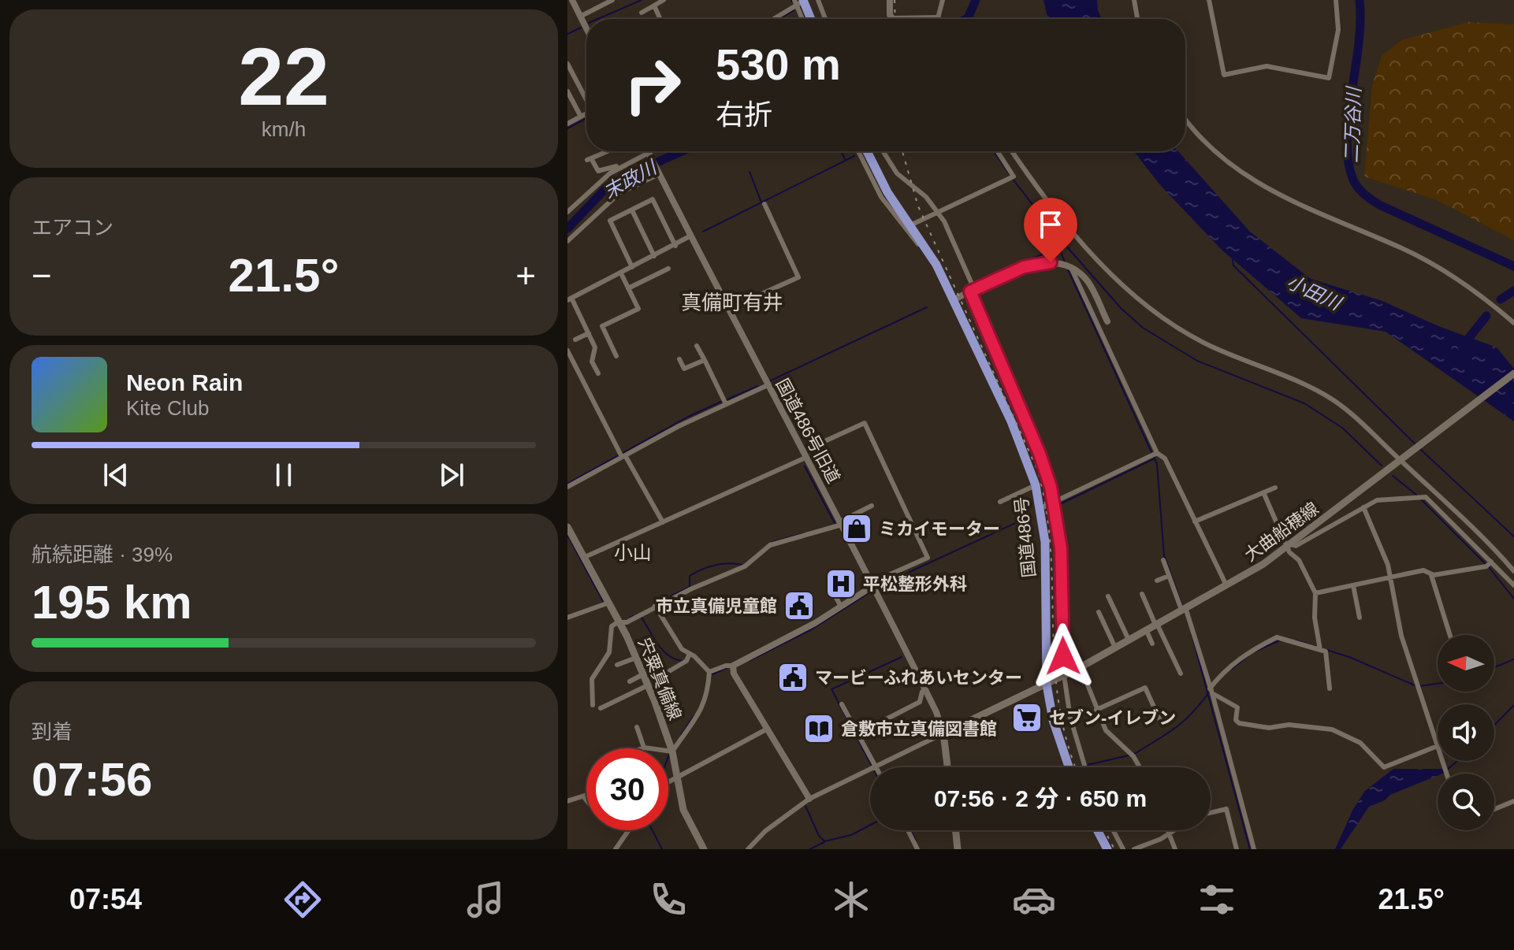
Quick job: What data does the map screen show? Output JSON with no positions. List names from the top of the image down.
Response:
{
  "streets": {
    "highway": ["国道486号"],
    "main road": ["大曲船穂線", "宍粟真備線"],
    "street": ["国道486号旧道"]
  },
  "crossings": [
    ["大曲船穂線", "国道486号"]
  ],
  "districts": ["真備町有井", "小山"],
  "water": ["二万谷川", "末政川", "小田川"],
  "places": {
    "shop": ["ミカイモーター"],
    "hospital": ["平松整形外科"],
    "public building": ["市立真備児童館", "マービーふれあいセンター"],
    "supermarket": ["セブン-イレブン"],
    "library": ["倉敷市立真備図書館"]
  },
  "north": "left",
  "page": {
    "tile": [
      ["22", "km/h"],
      "エアコン",
      ["航続距離 · 39%", "195 km"],
      ["到着", "07:56"]
    ],
    "turn": ["530 m", "右折"],
    "heat": ["−", "21.5°", "+"],
    "song": ["Neon Rain", "Kite Club"],
    "limit": "30",
    "trip": "07:56 · 2 分 · 650 m",
    "tabs": ["07:54", "21.5°"]
  }
}
